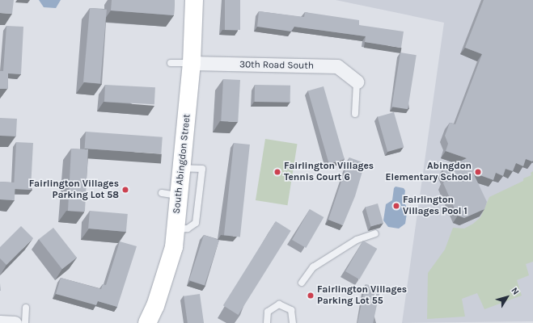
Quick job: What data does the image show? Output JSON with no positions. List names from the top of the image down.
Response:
{
  "streets": {
    "street": ["30th Road South", "South Abingdon Street"]
  },
  "crossings": [
    ["30th Road South", "South Abingdon Street"]
  ],
  "places": [
    "Fairlington Villages Tennis Court 6",
    "Abingdon Elementary School",
    "Fairlington Villages Parking Lot 58",
    "Fairlington Villages Pool 1",
    "Fairlington Villages Parking Lot 55"
  ],
  "north": "top right"
}
